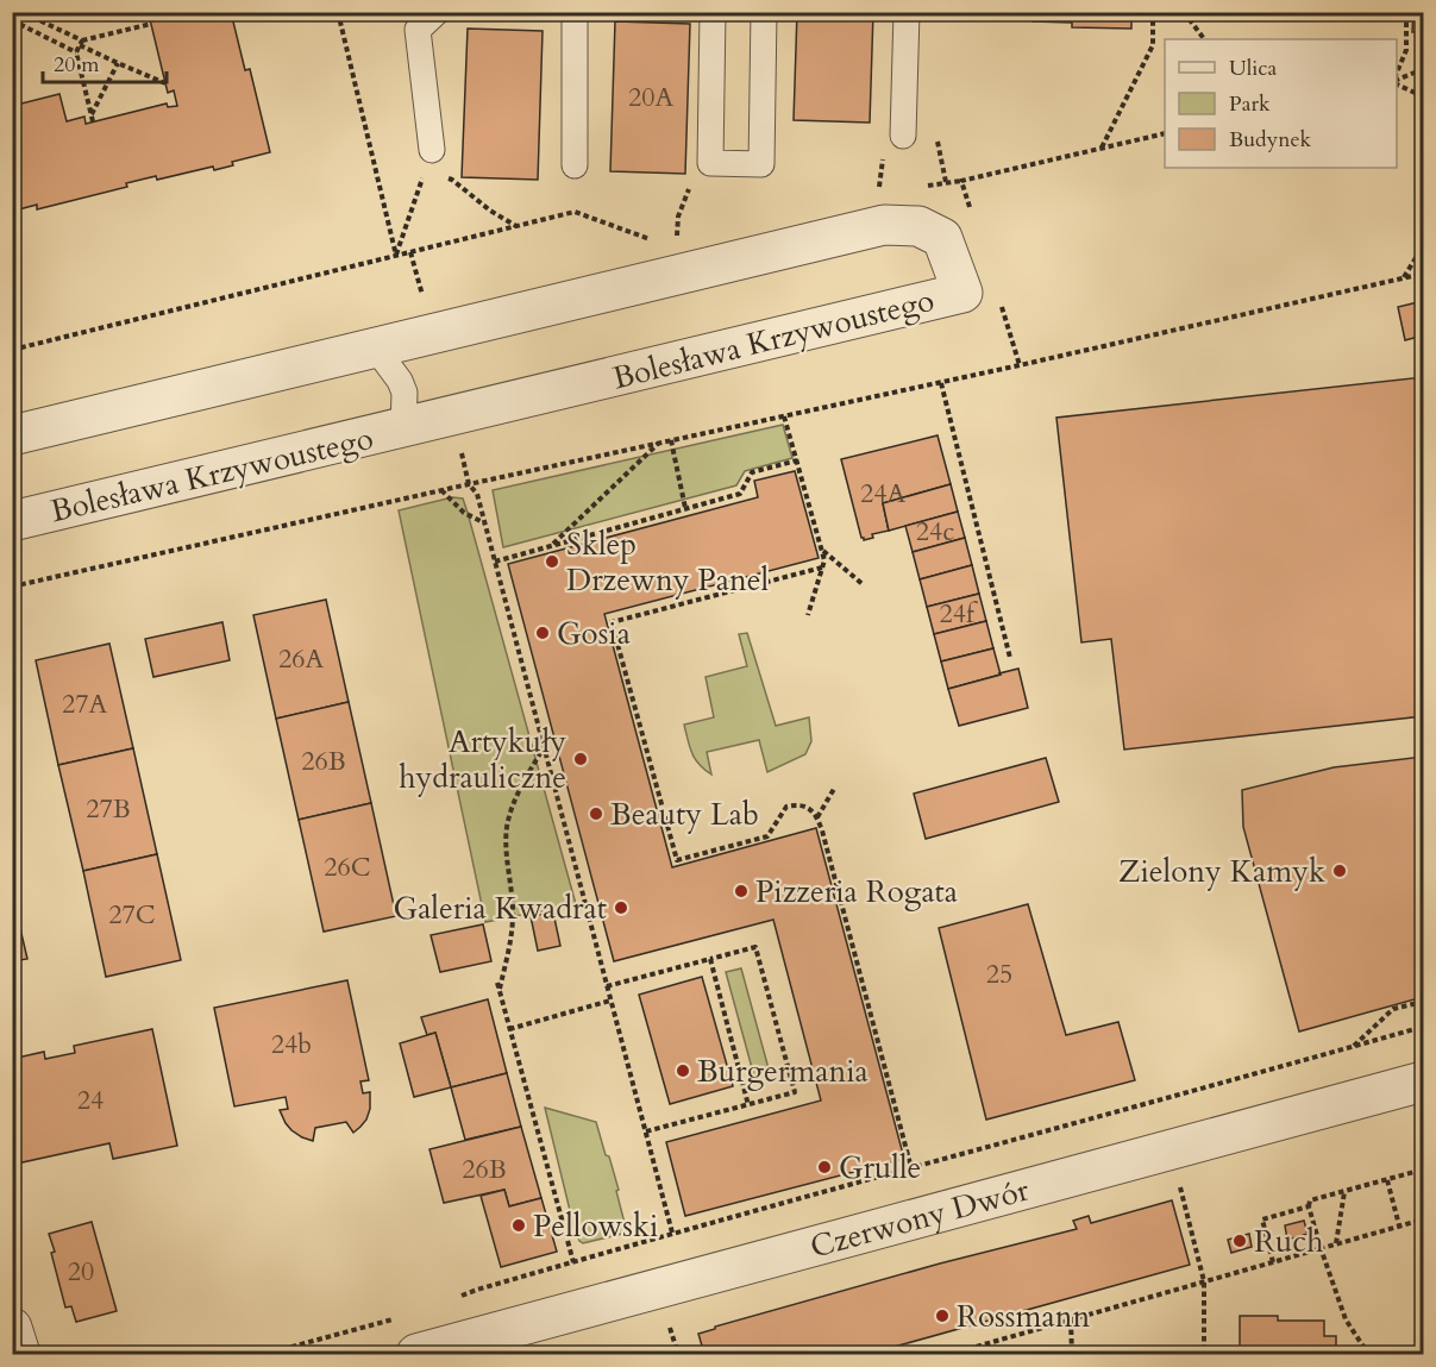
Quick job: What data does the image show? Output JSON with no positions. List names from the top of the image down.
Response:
{
  "streets": {
    "street": ["Bolesława Krzywoustego", "Czerwony Dwór"]
  },
  "places": [
    "Sklep Drzewny Panel",
    "Gosia",
    "Artykuły hydrauliczne",
    "Beauty Lab",
    "Zielony Kamyk",
    "Pizzeria Rogata",
    "Galeria Kwadrat",
    "Burgermania",
    "Grulle",
    "Pellowski",
    "Ruch",
    "Rossmann"
  ],
  "house_numbers": [
    "20A",
    "24A",
    "24c",
    "24f",
    "26A",
    "27A",
    "26B",
    "27B",
    "26C",
    "27C",
    "25",
    "24b",
    "24",
    "26B",
    "20"
  ],
  "legend": ["Ulica", "Park", "Budynek"],
  "scale_bar": "20 m"
}
